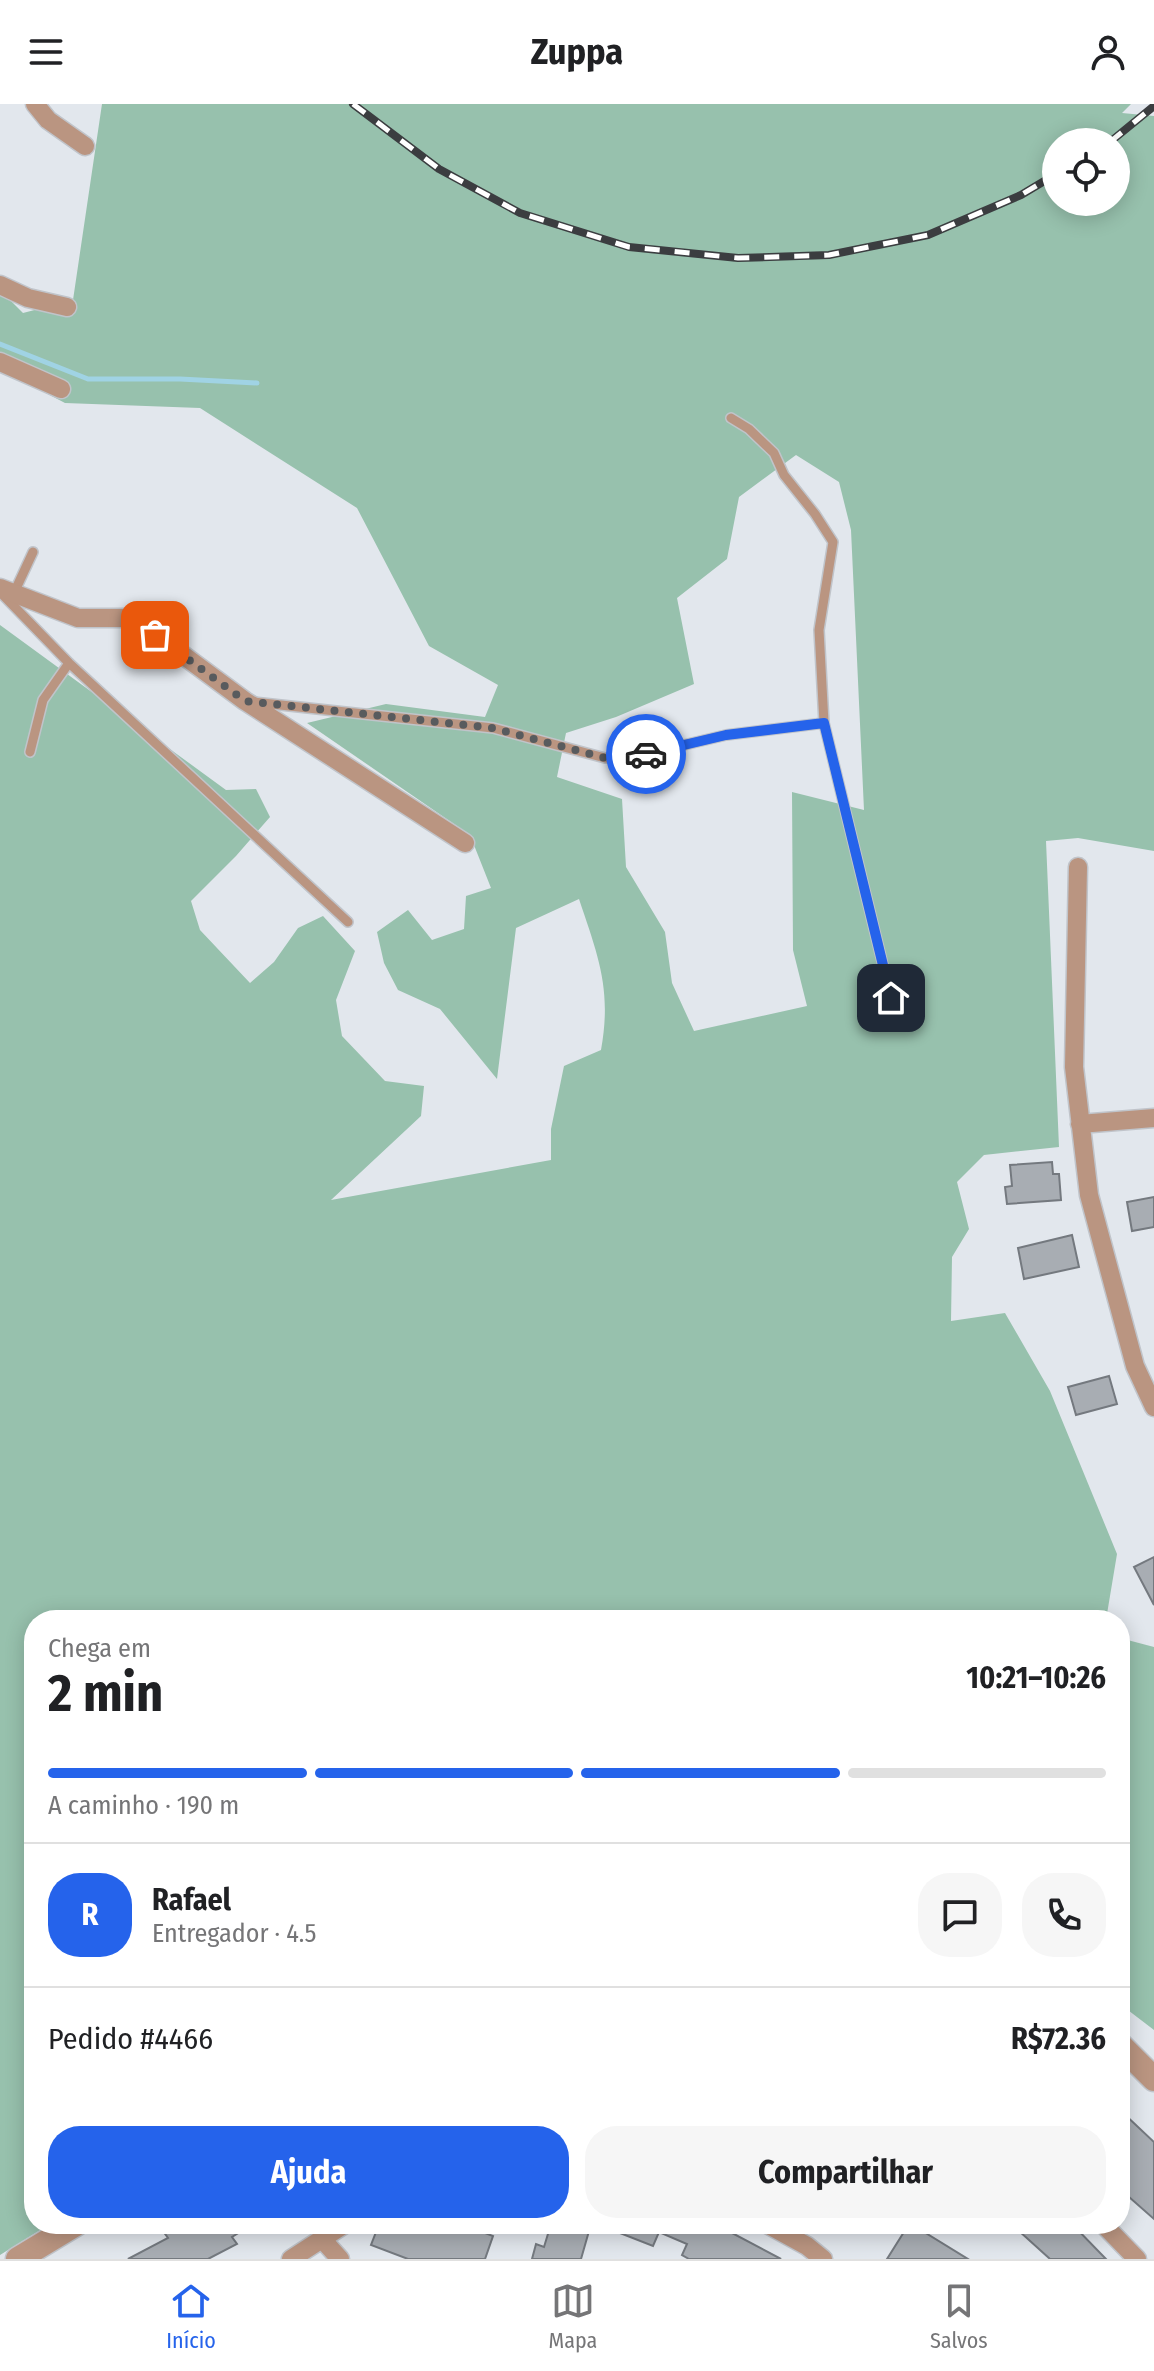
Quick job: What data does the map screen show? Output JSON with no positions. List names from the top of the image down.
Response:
{
  "page": {
    "header": "Zuppa",
    "heading": ["2 min", "Chega em", "10:21–10:26"],
    "panel": [
      "Rafael",
      "Entregador · 4.5",
      "Pedido #4466",
      "R$72.36"
    ],
    "bar": "A caminho · 190 m",
    "round": "R",
    "buttons": ["Ajuda", "Compartilhar"],
    "tabs": ["Início", "Mapa", "Salvos"]
  }
}
